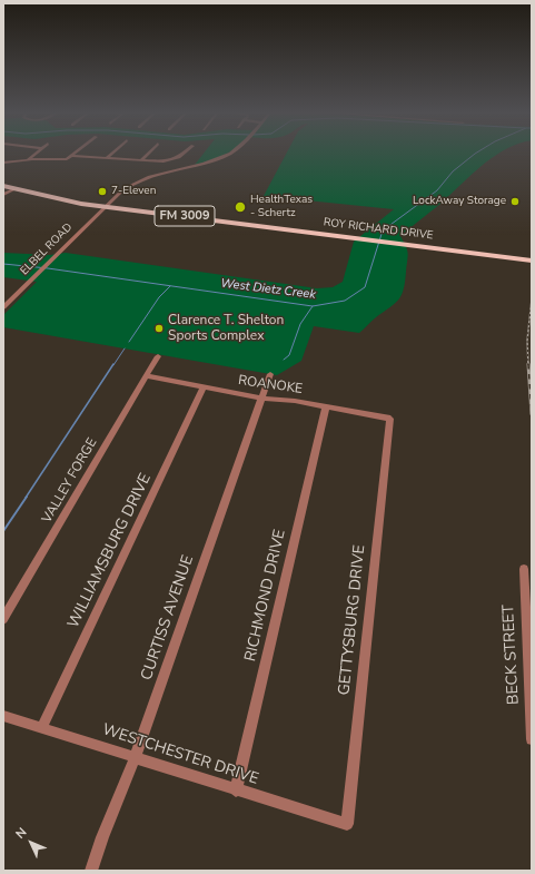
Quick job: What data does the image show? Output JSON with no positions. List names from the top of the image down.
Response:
{
  "streets": {
    "main road": ["FM 3009", "ROY RICHARD DRIVE"],
    "street": [
      "ELBEL ROAD",
      "ROANOKE",
      "VALLEY FORGE",
      "WILLIAMSBURG DRIVE",
      "RICHMOND DRIVE",
      "CURTISS AVENUE",
      "GETTYSBURG DRIVE",
      "BECK STREET",
      "WESTCHESTER DRIVE"
    ]
  },
  "crossings": [
    ["ROY RICHARD DRIVE", "ELBEL ROAD"],
    ["ROANOKE", "VALLEY FORGE"],
    ["ROANOKE", "WILLIAMSBURG DRIVE"],
    ["ROANOKE", "RICHMOND DRIVE"],
    ["ROANOKE", "CURTISS AVENUE"],
    ["ROANOKE", "GETTYSBURG DRIVE"],
    ["WILLIAMSBURG DRIVE", "WESTCHESTER DRIVE"],
    ["RICHMOND DRIVE", "WESTCHESTER DRIVE"],
    ["CURTISS AVENUE", "WESTCHESTER DRIVE"],
    ["GETTYSBURG DRIVE", "WESTCHESTER DRIVE"]
  ],
  "water": ["West Dietz Creek"],
  "places": [
    "7-Eleven",
    "LockAway Storage",
    "HealthTexas - Schertz",
    "Clarence T. Shelton Sports Complex"
  ],
  "north": "top left"
}
